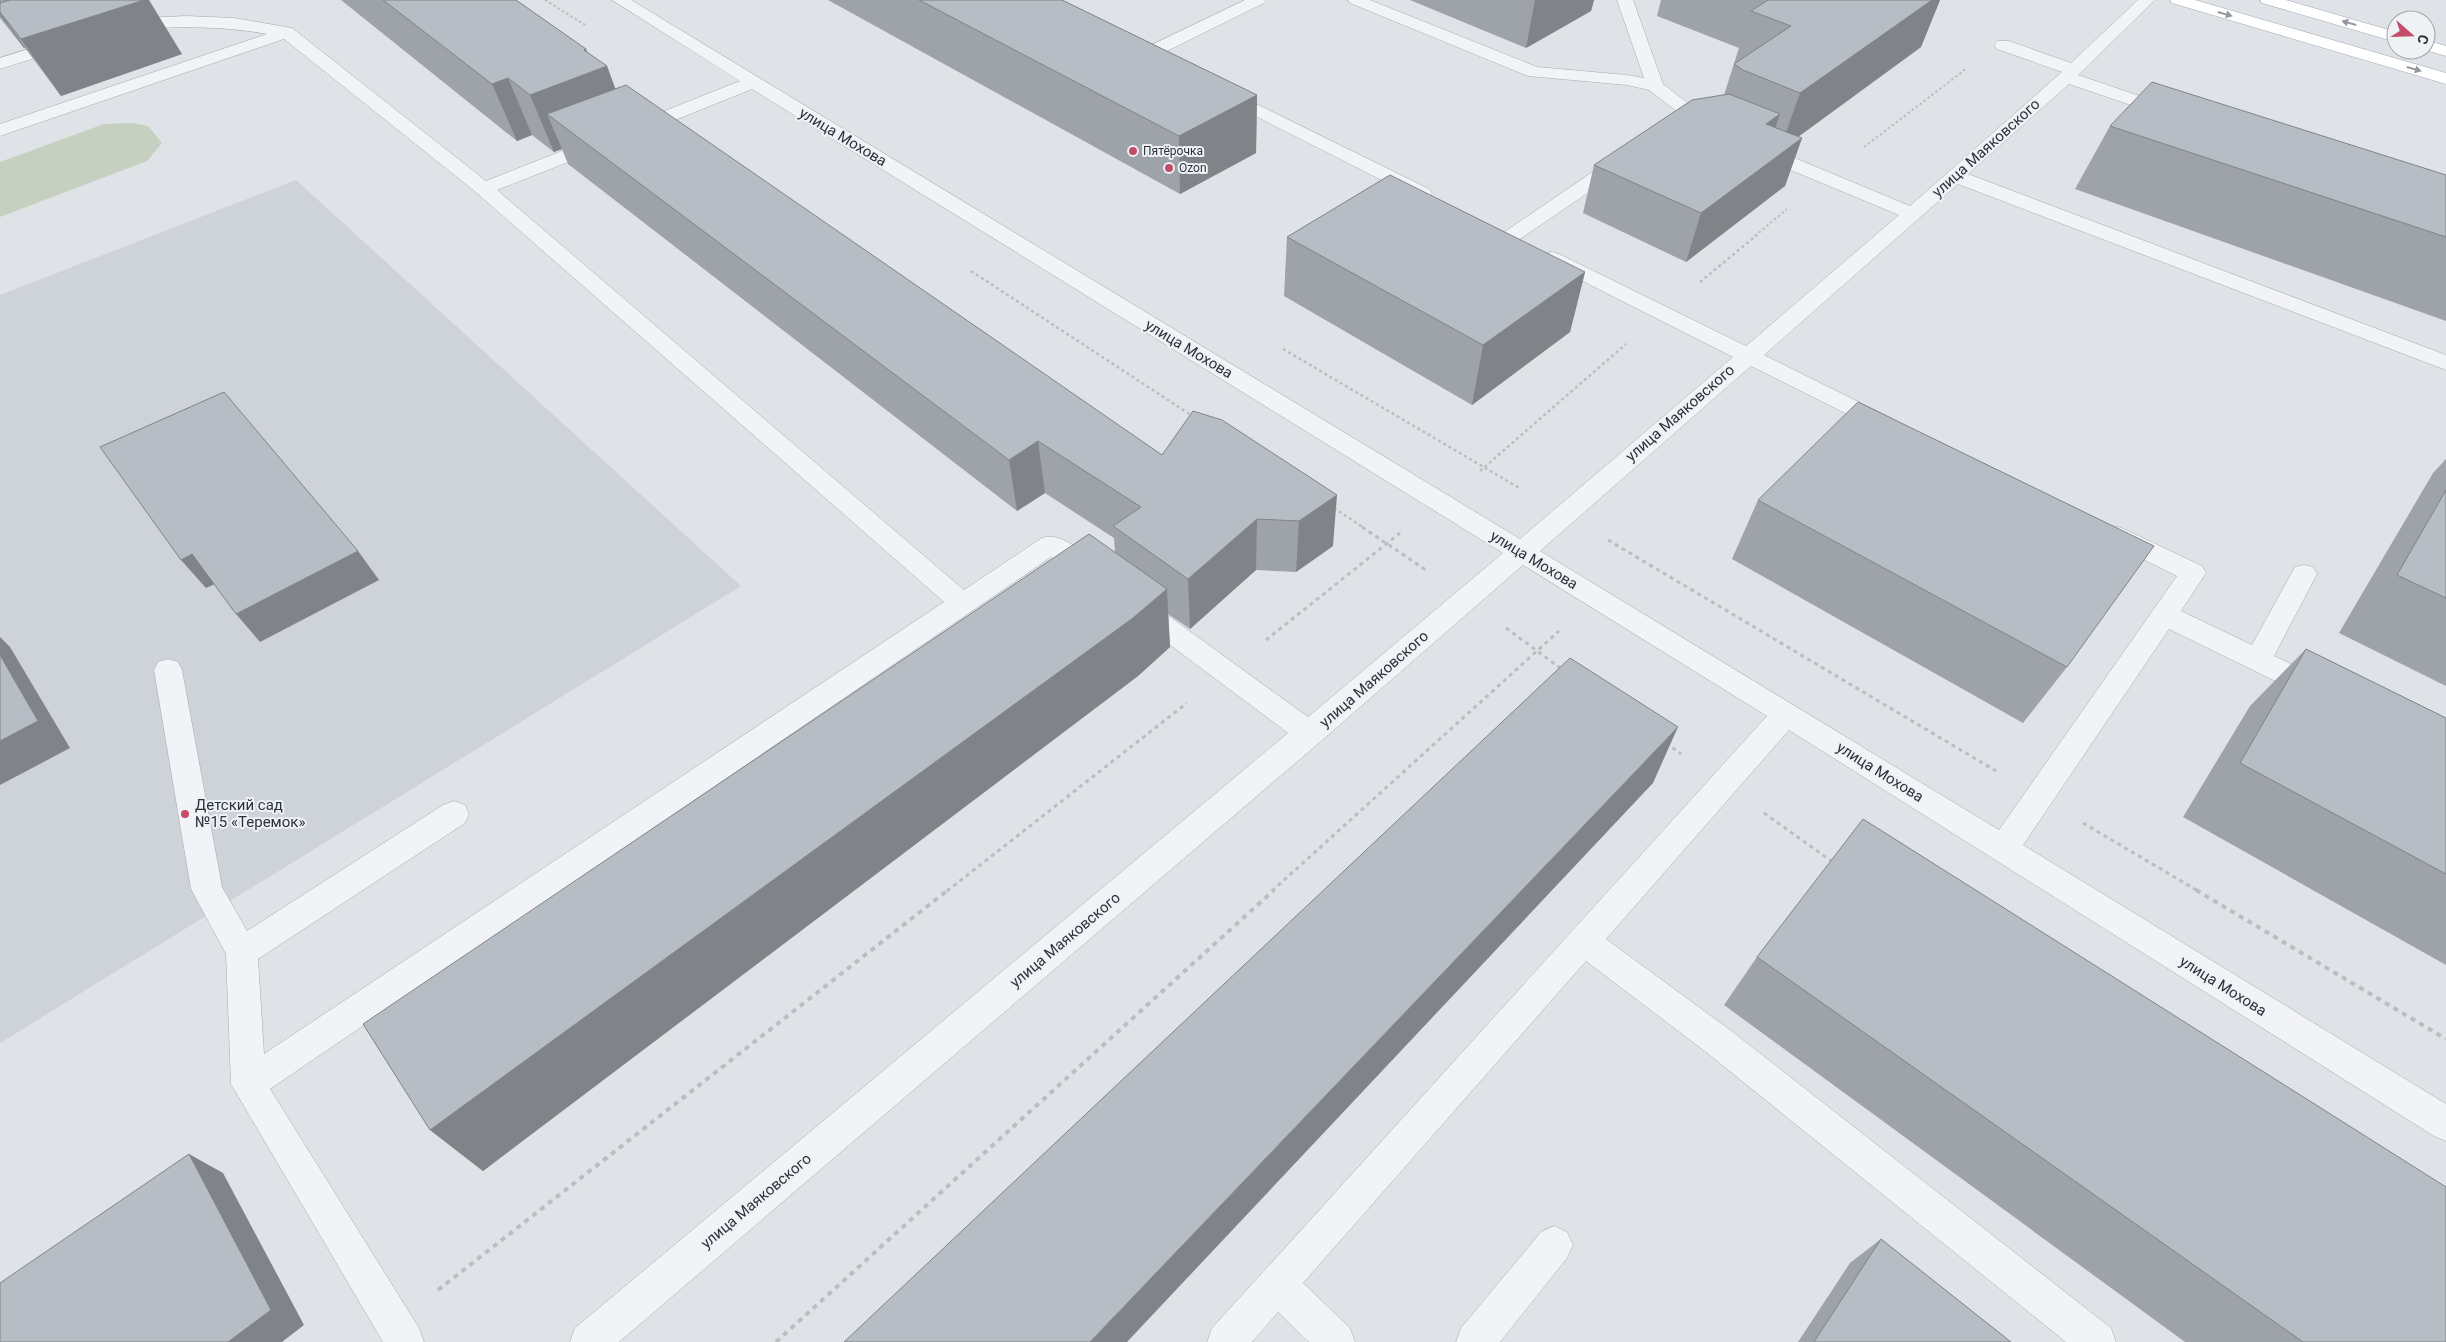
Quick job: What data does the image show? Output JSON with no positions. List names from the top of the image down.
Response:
{
  "streets": {
    "street": ["улица Мохова", "улица Маяковского"]
  },
  "crossings": [
    ["улица Мохова", "улица Маяковского"]
  ],
  "places": ["Пятёрочка", "Ozon", "Детский сад №15 «Теремок»"],
  "north": "right"
}
